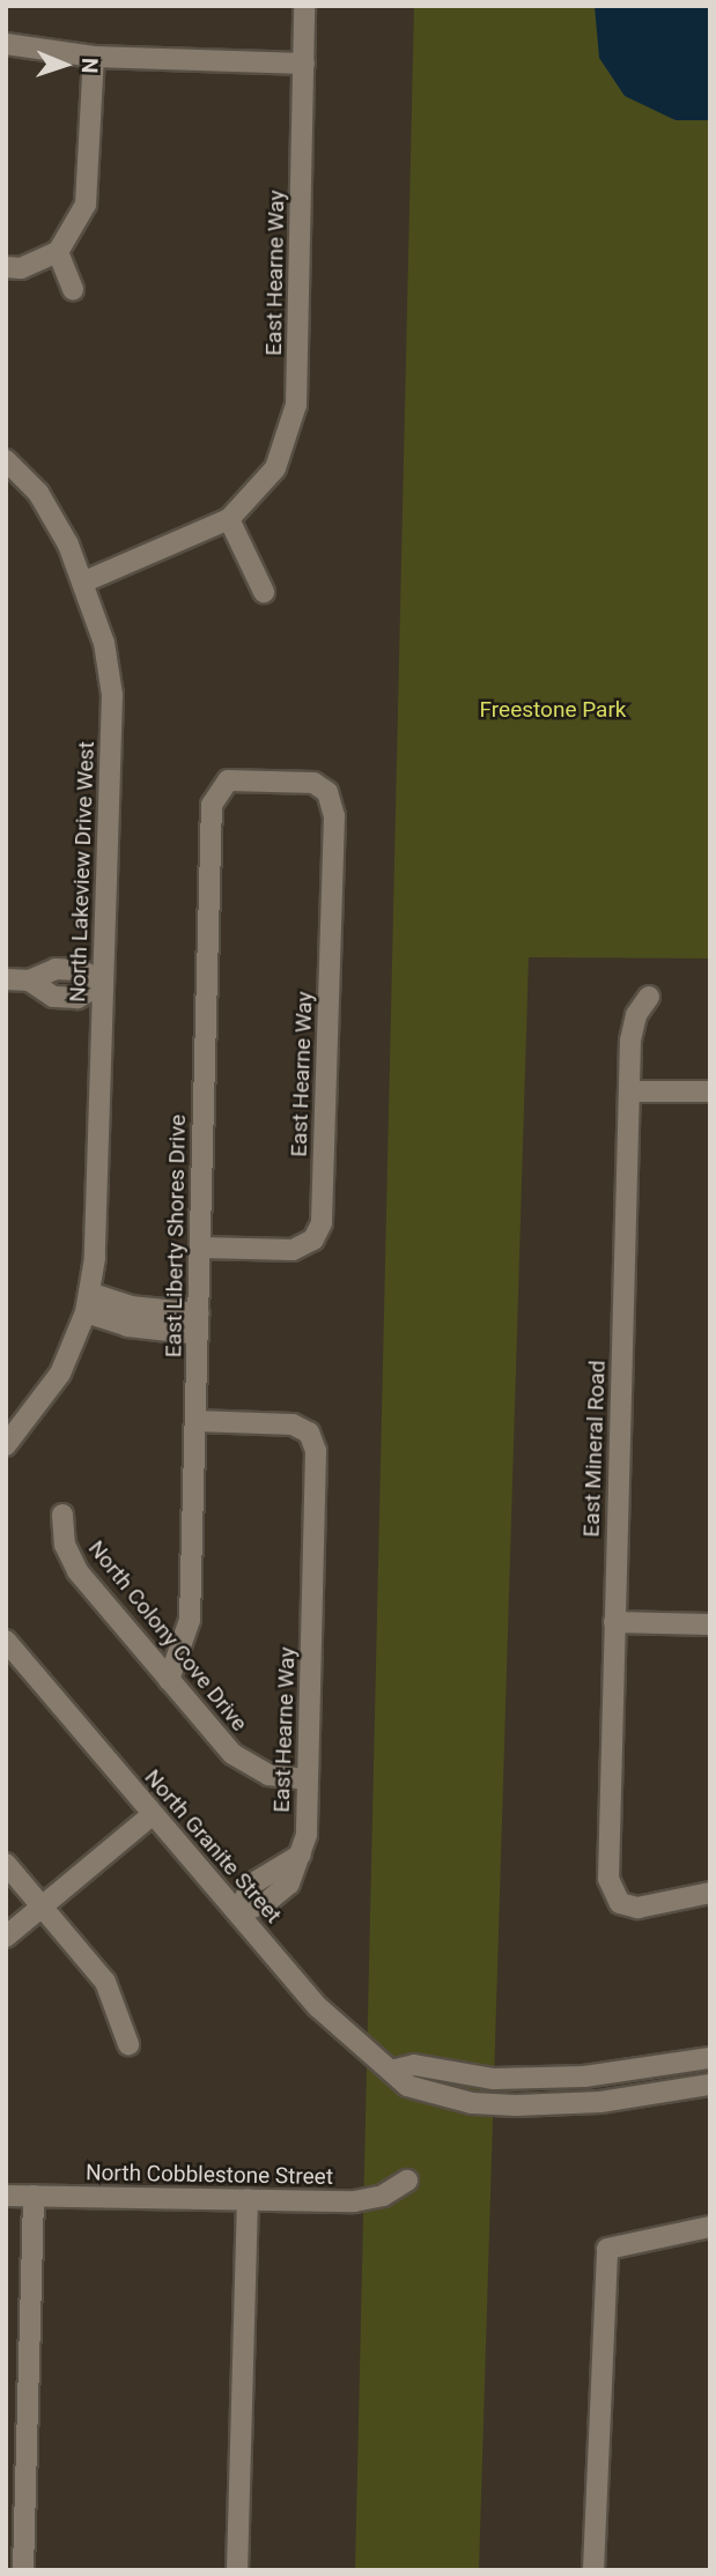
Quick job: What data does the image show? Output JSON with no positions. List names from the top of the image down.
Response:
{
  "streets": {
    "street": [
      "East Hearne Way",
      "North Lakeview Drive West",
      "East Liberty Shores Drive",
      "East Mineral Road",
      "North Colony Cove Drive",
      "North Granite Street",
      "North Cobblestone Street"
    ]
  },
  "crossings": [
    ["East Hearne Way", "North Lakeview Drive West"],
    ["East Hearne Way", "East Liberty Shores Drive"],
    ["East Hearne Way", "North Colony Cove Drive"],
    ["East Hearne Way", "North Granite Street"],
    ["East Liberty Shores Drive", "North Colony Cove Drive"]
  ],
  "parks": ["Freestone Park"],
  "north": "right"
}
